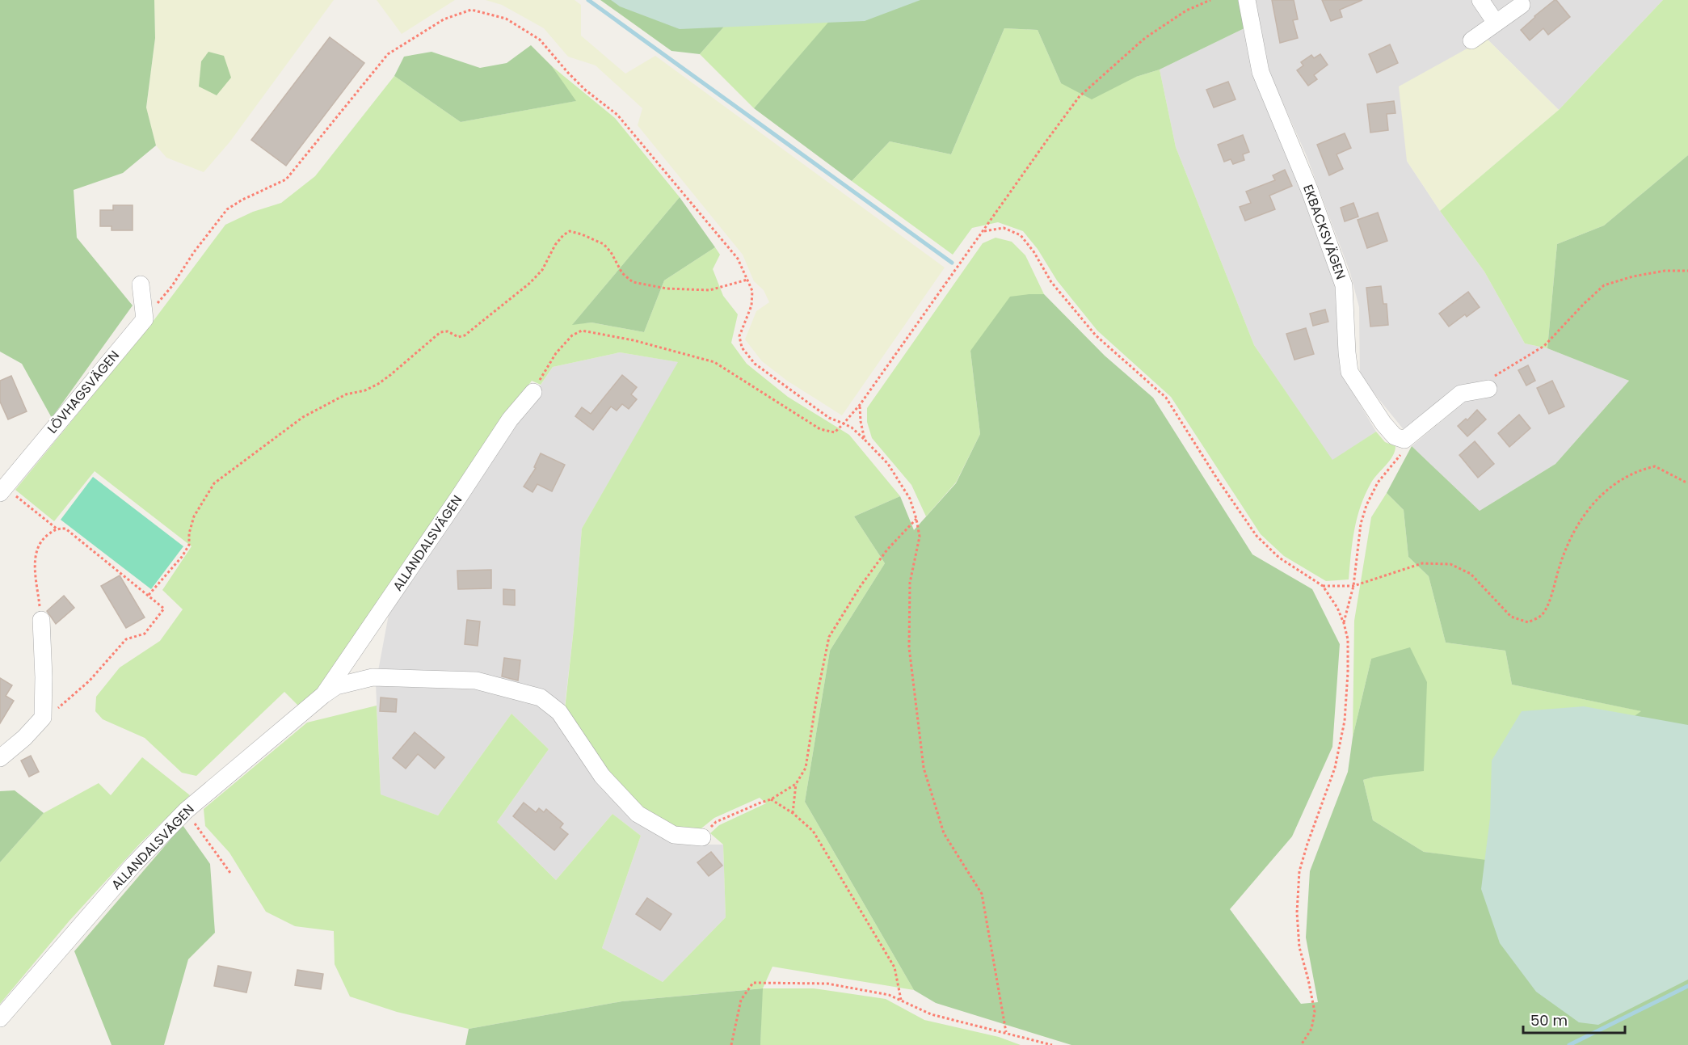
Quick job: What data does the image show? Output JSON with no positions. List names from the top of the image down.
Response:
{
  "streets": {
    "street": ["EKBACKSVÄGEN", "LÖVHAGSVÄGEN", "ALLANDALSVÄGEN"]
  },
  "scale_bar": "50 m"
}
